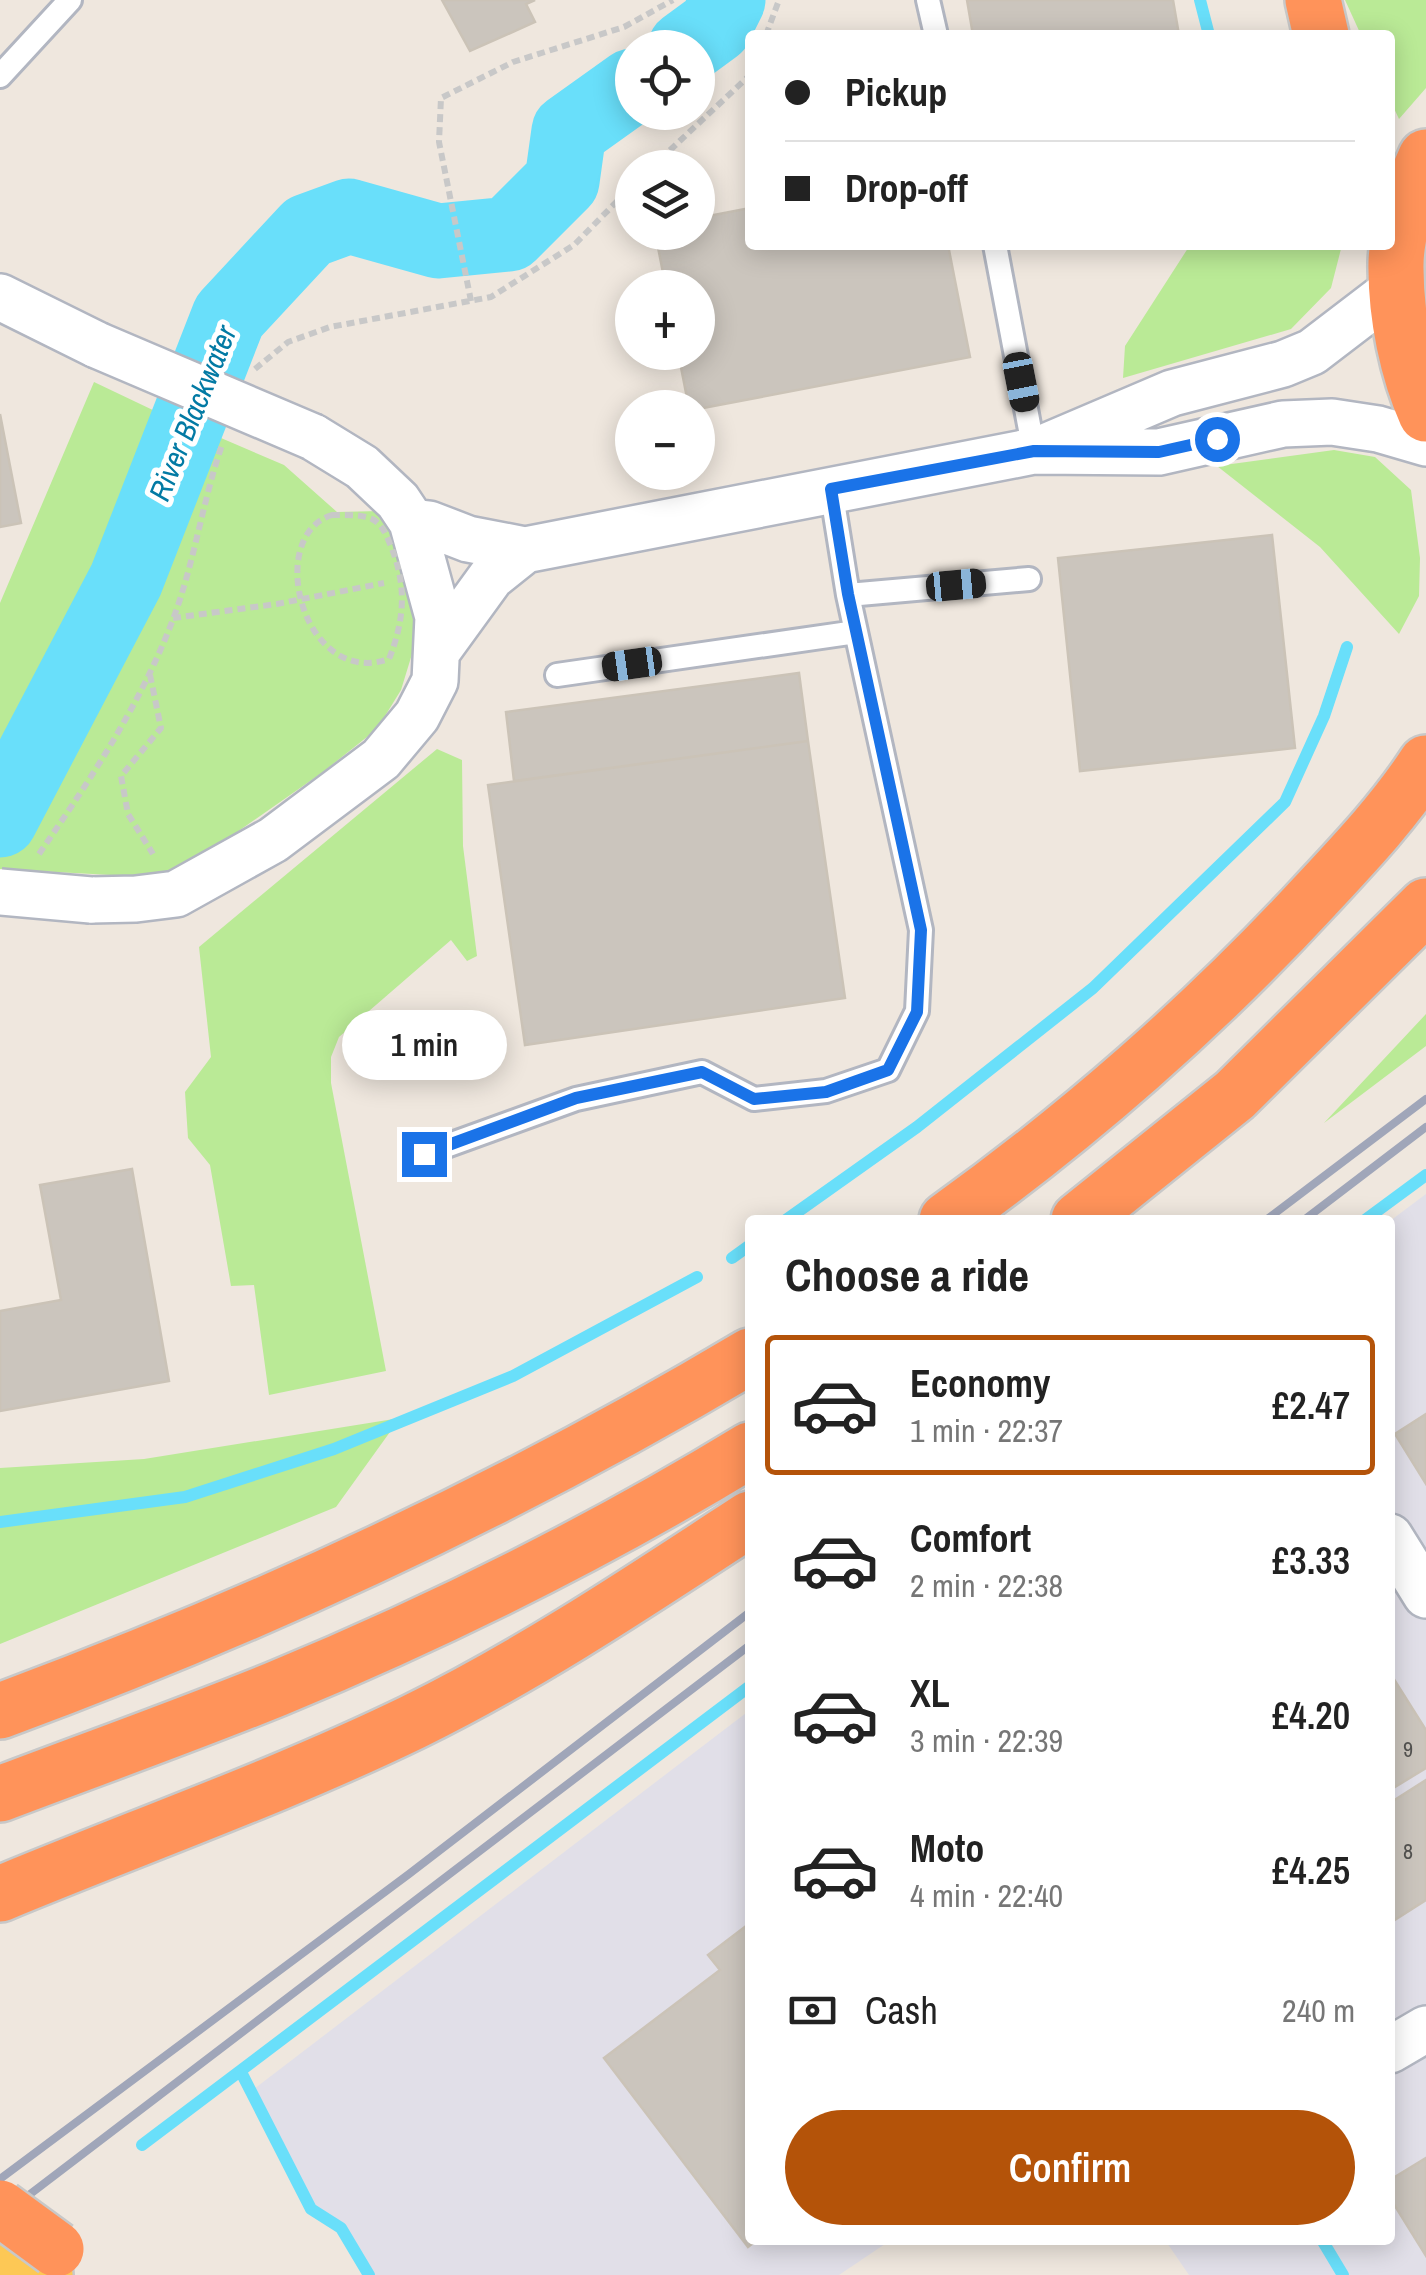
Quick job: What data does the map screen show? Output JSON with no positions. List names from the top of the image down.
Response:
{
  "water": ["River Blackwater"],
  "house_numbers": ["9", "8"],
  "page": {
    "map_buttons": ["+", "−"],
    "banner": ["Pickup", "Drop-off"],
    "bubble": "1 min",
    "heading": "Choose a ride",
    "list": [
      {
        "name": "Economy",
        "note": "1 min · 22:37",
        "value": "£2.47"
      },
      {
        "name": "Comfort",
        "note": "2 min · 22:38",
        "value": "£3.33"
      },
      {
        "name": "XL",
        "note": "3 min · 22:39",
        "value": "£4.20"
      },
      {
        "name": "Moto",
        "note": "4 min · 22:40",
        "value": "£4.25"
      }
    ],
    "pay": ["Cash", "240 m"],
    "buttons": "Confirm"
  }
}
